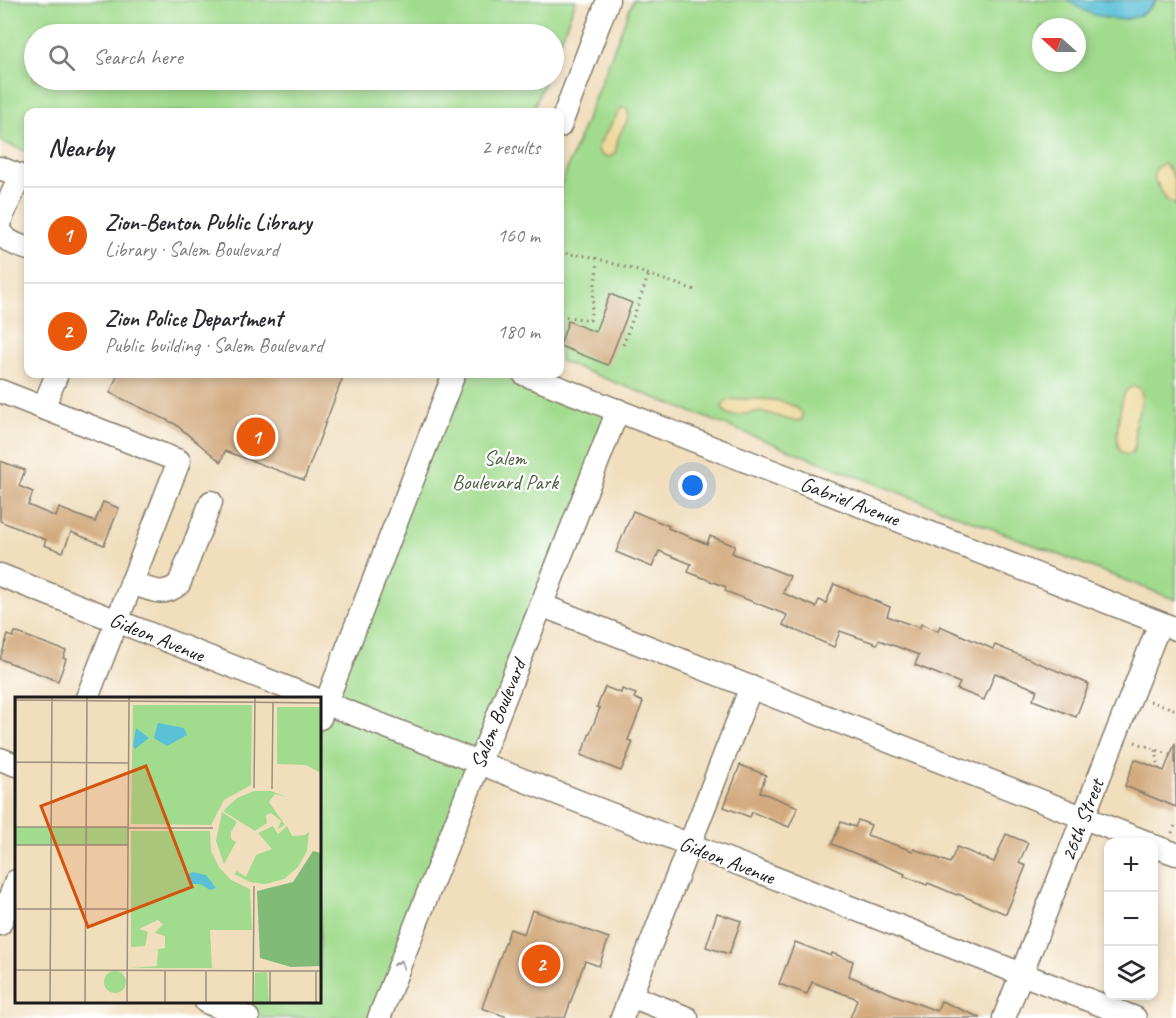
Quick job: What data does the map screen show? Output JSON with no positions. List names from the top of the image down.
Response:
{
  "streets": {
    "street": [
      "Gabriel Avenue",
      "Gideon Avenue",
      "Salem Boulevard",
      "26th Street"
    ]
  },
  "crossings": [
    ["Gabriel Avenue", "Salem Boulevard"],
    ["Gabriel Avenue", "26th Street"],
    ["Gideon Avenue", "Salem Boulevard"],
    ["Gideon Avenue", "26th Street"]
  ],
  "one_way": ["Salem Boulevard"],
  "parks": ["Salem Boulevard Park"],
  "north": "left",
  "page": {
    "search": "Search here",
    "heading": ["Nearby", "2 results"],
    "list": [
      {
        "mark": "1",
        "name": "Zion-Benton Public Library",
        "note": "Library · Salem Boulevard",
        "value": "160 m"
      },
      {
        "mark": "2",
        "name": "Zion Police Department",
        "note": "Public building · Salem Boulevard",
        "value": "180 m"
      }
    ],
    "pins": ["1", "2"],
    "map_buttons": ["+", "−"]
  }
}
